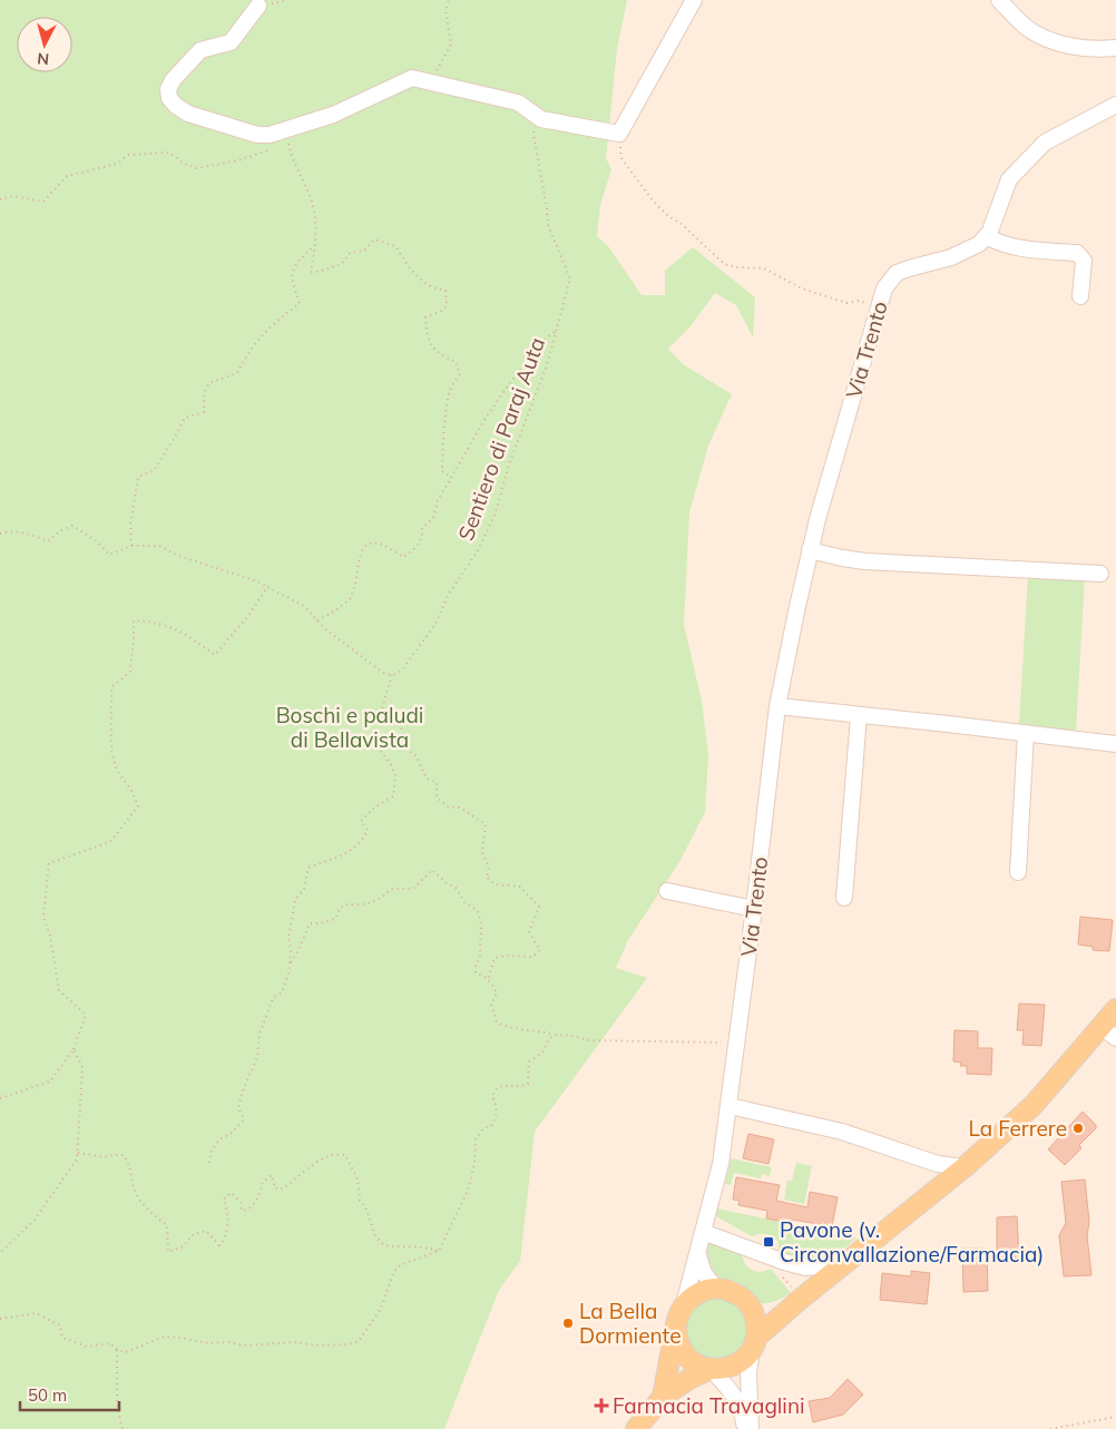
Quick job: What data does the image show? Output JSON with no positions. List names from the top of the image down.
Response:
{
  "streets": {
    "street": ["Via Trento"],
    "path": ["Sentiero di Paraj Auta"]
  },
  "parks": ["Boschi e paludi di Bellavista"],
  "places": {
    "other": ["La Ferrere", "La Bella Dormiente"],
    "transit": ["Pavone (v. Circonvallazione/Farmacia)"],
    "health": ["Farmacia Travaglini"]
  },
  "scale_bar": "50 m",
  "north": "bottom"
}
